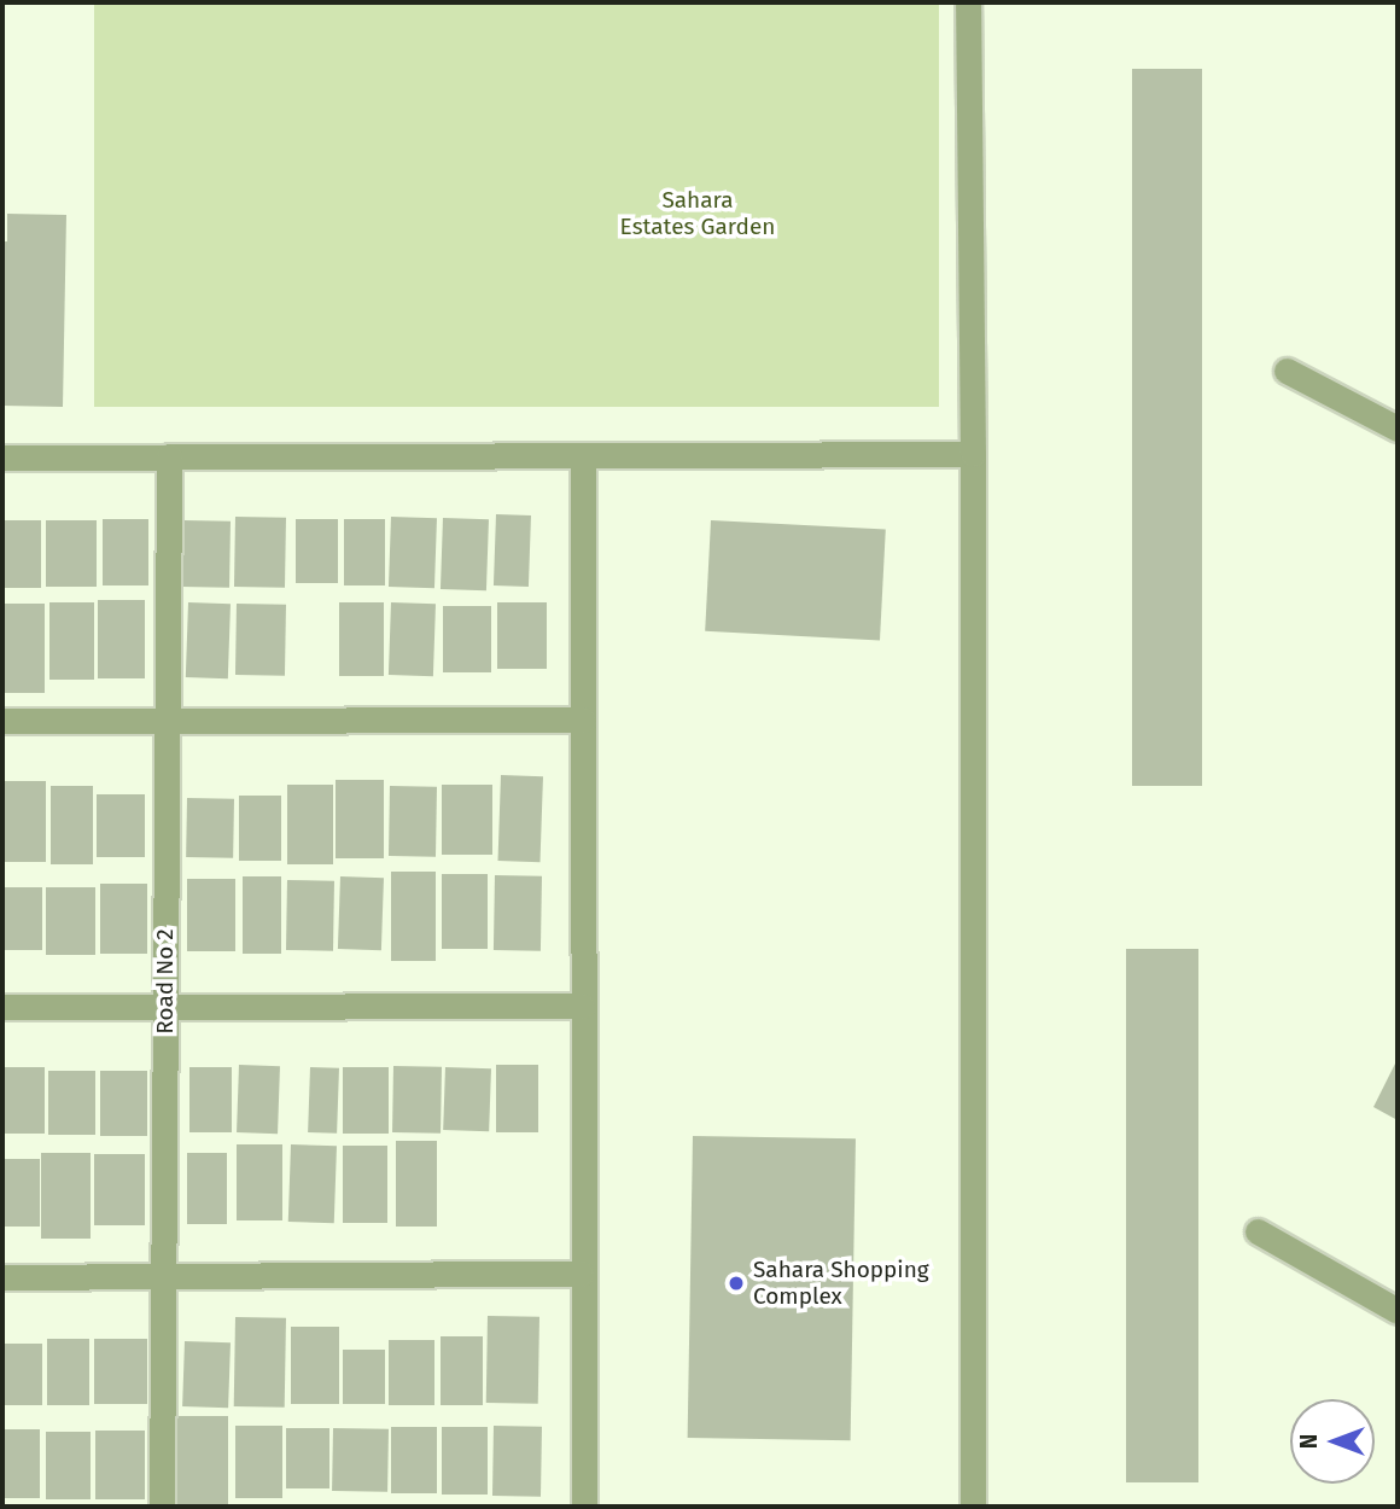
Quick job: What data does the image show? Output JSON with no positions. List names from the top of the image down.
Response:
{
  "streets": {
    "street": ["Road No 2"]
  },
  "parks": ["Sahara Estates Garden"],
  "places": ["Sahara Shopping Complex"],
  "north": "left"
}
